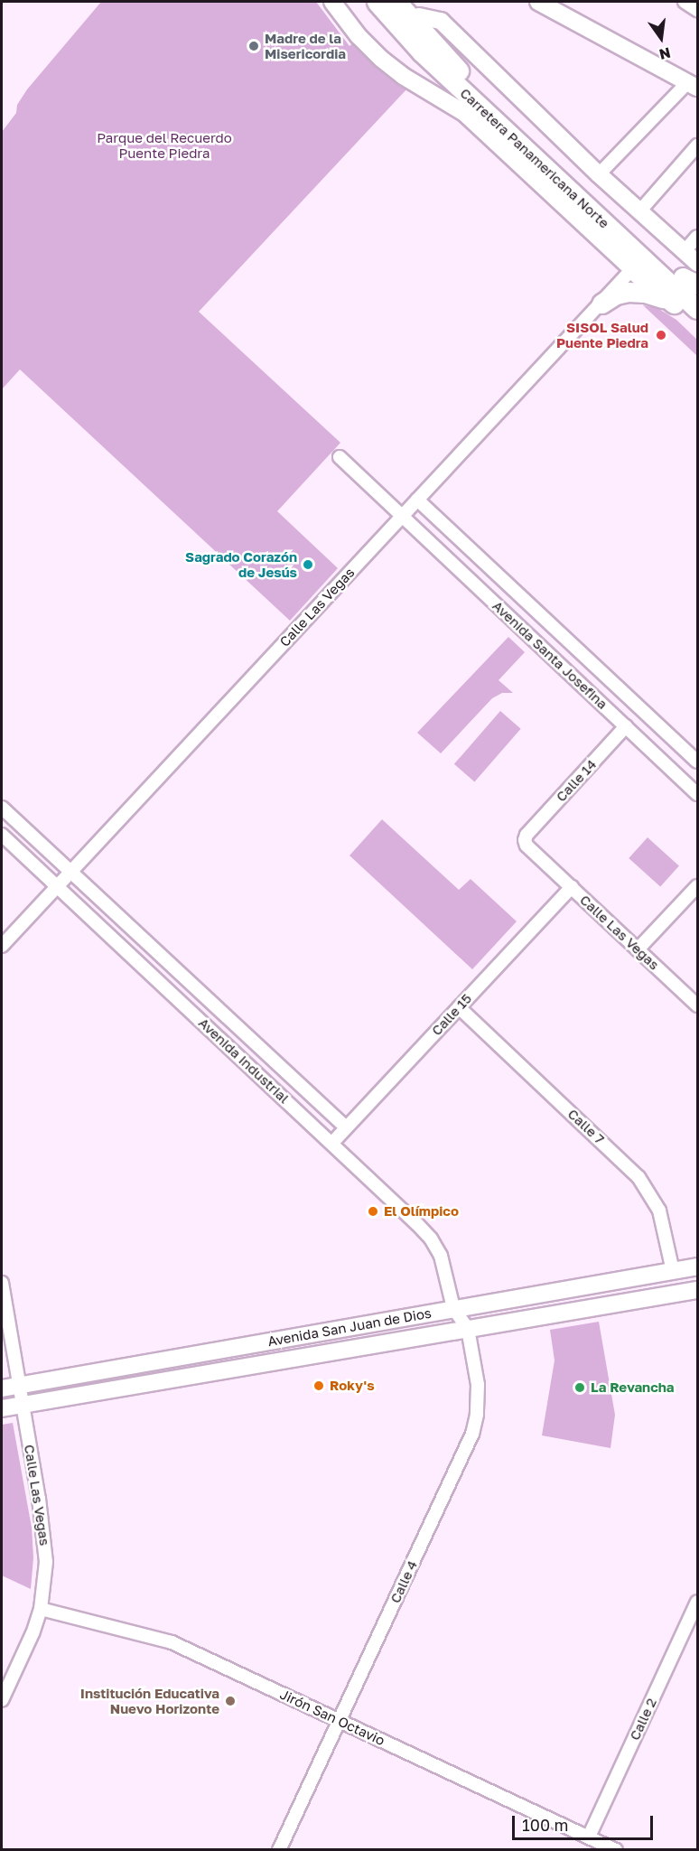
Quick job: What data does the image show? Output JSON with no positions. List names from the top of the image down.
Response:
{
  "streets": {
    "highway": ["Carretera Panamericana Norte"],
    "main road": ["Avenida San Juan de Dios"],
    "street": [
      "Calle Las Vegas",
      "Avenida Santa Josefina",
      "Calle 14",
      "Calle 15",
      "Avenida Industrial",
      "Calle 7",
      "Calle 4",
      "Jirón San Octavio",
      "Calle 2"
    ]
  },
  "crossings": [
    ["Calle Las Vegas", "Avenida Santa Josefina"],
    ["Calle Las Vegas", "Calle 14"],
    ["Calle Las Vegas", "Calle 15"],
    ["Calle Las Vegas", "Avenida Industrial"],
    ["Calle Las Vegas", "Avenida San Juan de Dios"],
    ["Calle Las Vegas", "Jirón San Octavio"],
    ["Avenida Santa Josefina", "Calle 14"],
    ["Calle 15", "Avenida Industrial"],
    ["Calle 15", "Calle 7"],
    ["Avenida Industrial", "Avenida San Juan de Dios"],
    ["Avenida Industrial", "Calle 4"],
    ["Calle 7", "Avenida San Juan de Dios"],
    ["Avenida San Juan de Dios", "Calle 4"],
    ["Calle 4", "Jirón San Octavio"],
    ["Jirón San Octavio", "Calle 2"]
  ],
  "parks": ["Parque del Recuerdo Puente Piedra"],
  "places": [
    "Madre de la Misericordia",
    "SISOL Salud Puente Piedra",
    "Sagrado Corazón de Jesús",
    "El Olímpico",
    "Roky's",
    "La Revancha",
    "Institución Educativa Nuevo Horizonte"
  ],
  "scale_bar": "100 m",
  "north": "bottom"
}
